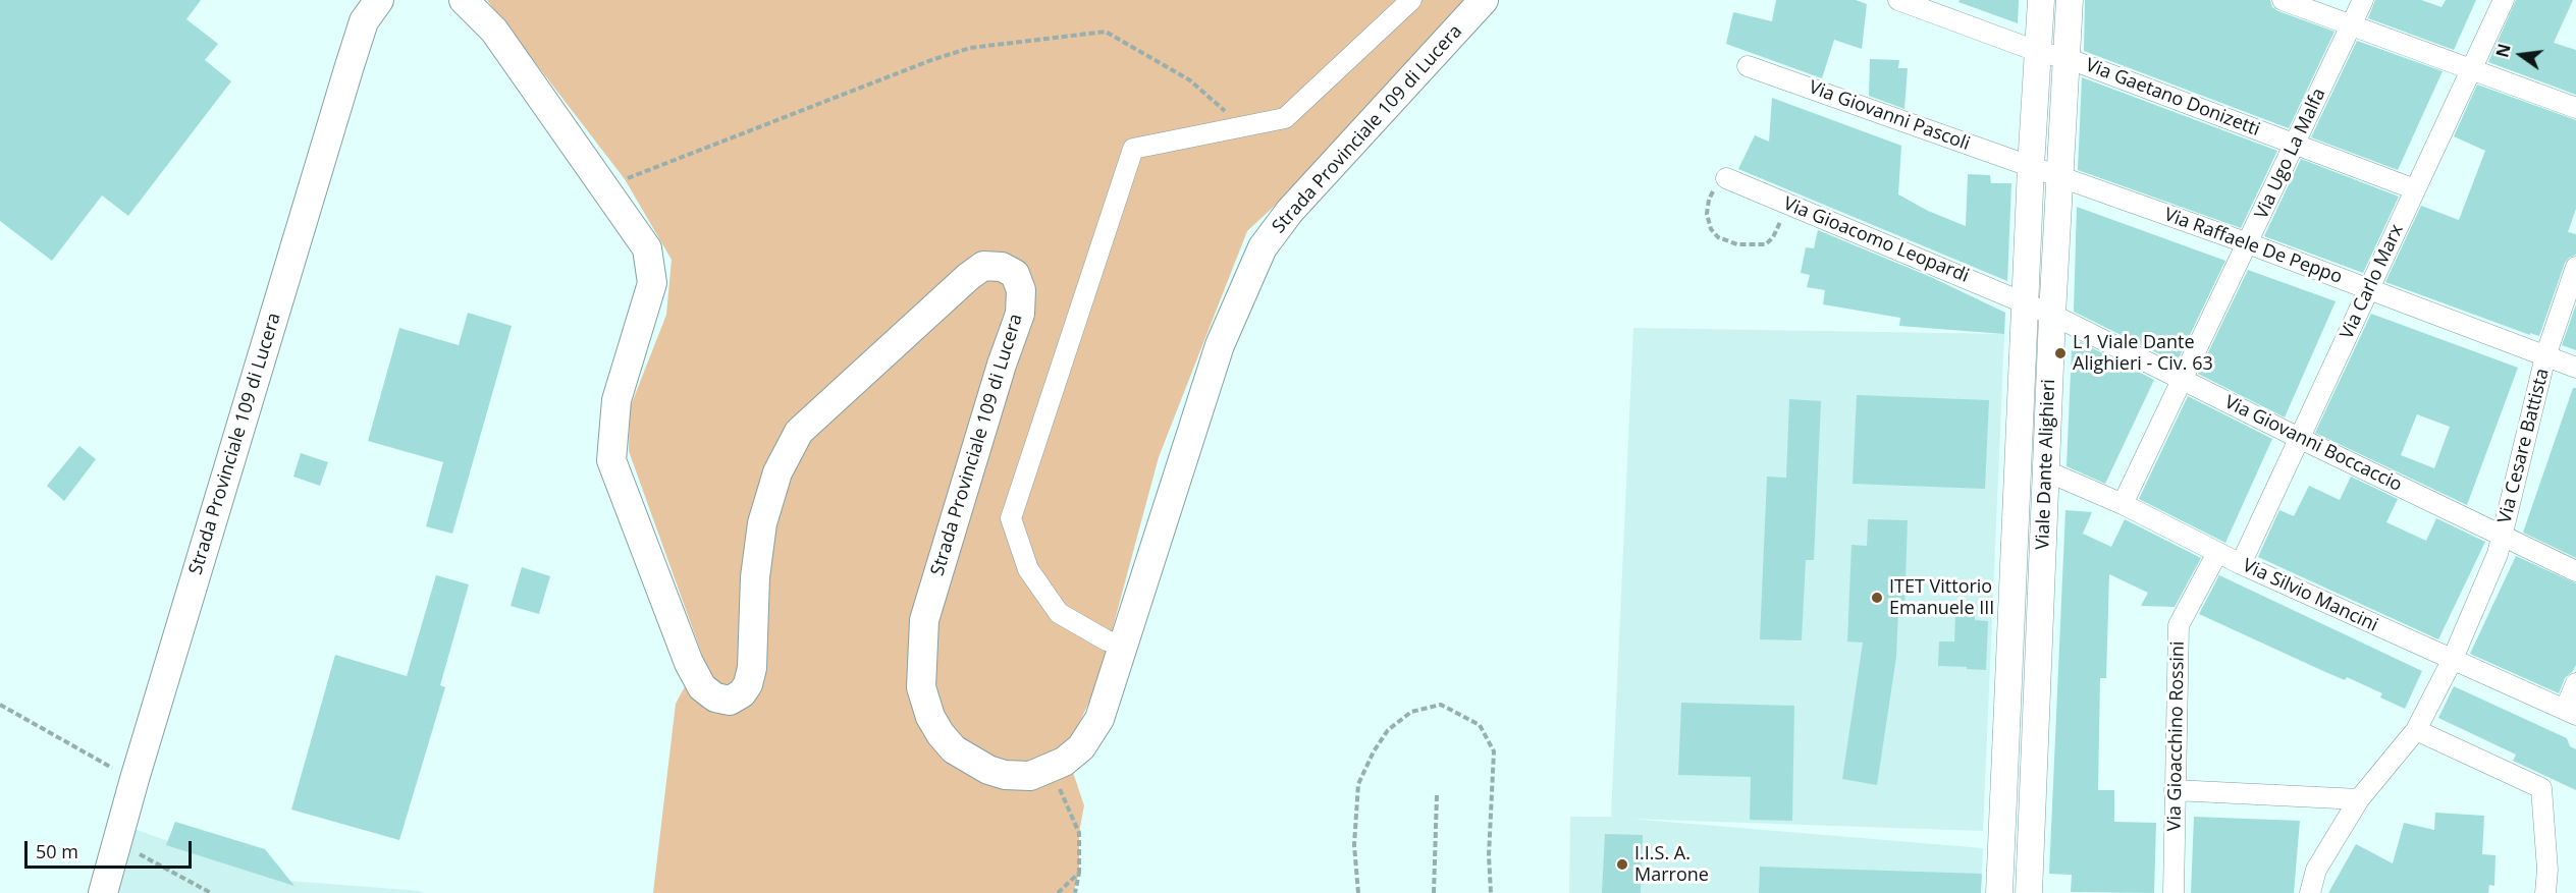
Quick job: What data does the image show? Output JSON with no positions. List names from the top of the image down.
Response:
{
  "streets": {
    "main road": ["Strada Provinciale 109 di Lucera"],
    "street": [
      "Via Gaetano Donizetti",
      "Via Giovanni Pascoli",
      "Via Ugo La Malfa",
      "Via Gioacomo Leopardi",
      "Via Raffaele De Peppo",
      "Via Carlo Marx",
      "Via Giovanni Boccaccio",
      "Via Cesare Battista",
      "Viale Dante Alighieri",
      "Via Silvio Mancini",
      "Via Gioacchino Rossini"
    ]
  },
  "crossings": [
    ["Via Gaetano Donizetti", "Via Ugo La Malfa"],
    ["Via Gaetano Donizetti", "Via Carlo Marx"],
    ["Via Gaetano Donizetti", "Viale Dante Alighieri"],
    ["Via Giovanni Pascoli", "Via Raffaele De Peppo"],
    ["Via Giovanni Pascoli", "Viale Dante Alighieri"],
    ["Via Ugo La Malfa", "Via Raffaele De Peppo"],
    ["Via Ugo La Malfa", "Via Giovanni Boccaccio"],
    ["Via Ugo La Malfa", "Via Silvio Mancini"],
    ["Via Gioacomo Leopardi", "Via Giovanni Boccaccio"],
    ["Via Gioacomo Leopardi", "Viale Dante Alighieri"],
    ["Via Raffaele De Peppo", "Via Carlo Marx"],
    ["Via Raffaele De Peppo", "Via Cesare Battista"],
    ["Via Raffaele De Peppo", "Viale Dante Alighieri"],
    ["Via Carlo Marx", "Via Giovanni Boccaccio"],
    ["Via Carlo Marx", "Via Silvio Mancini"],
    ["Via Giovanni Boccaccio", "Via Cesare Battista"],
    ["Via Giovanni Boccaccio", "Viale Dante Alighieri"],
    ["Via Cesare Battista", "Via Silvio Mancini"],
    ["Viale Dante Alighieri", "Via Silvio Mancini"],
    ["Via Silvio Mancini", "Via Gioacchino Rossini"]
  ],
  "places": ["L1 Viale Dante Alighieri - Civ. 63", "ITET Vittorio Emanuele III", "I.I.S. A. Marrone"],
  "scale_bar": "50 m",
  "north": "left"
}
